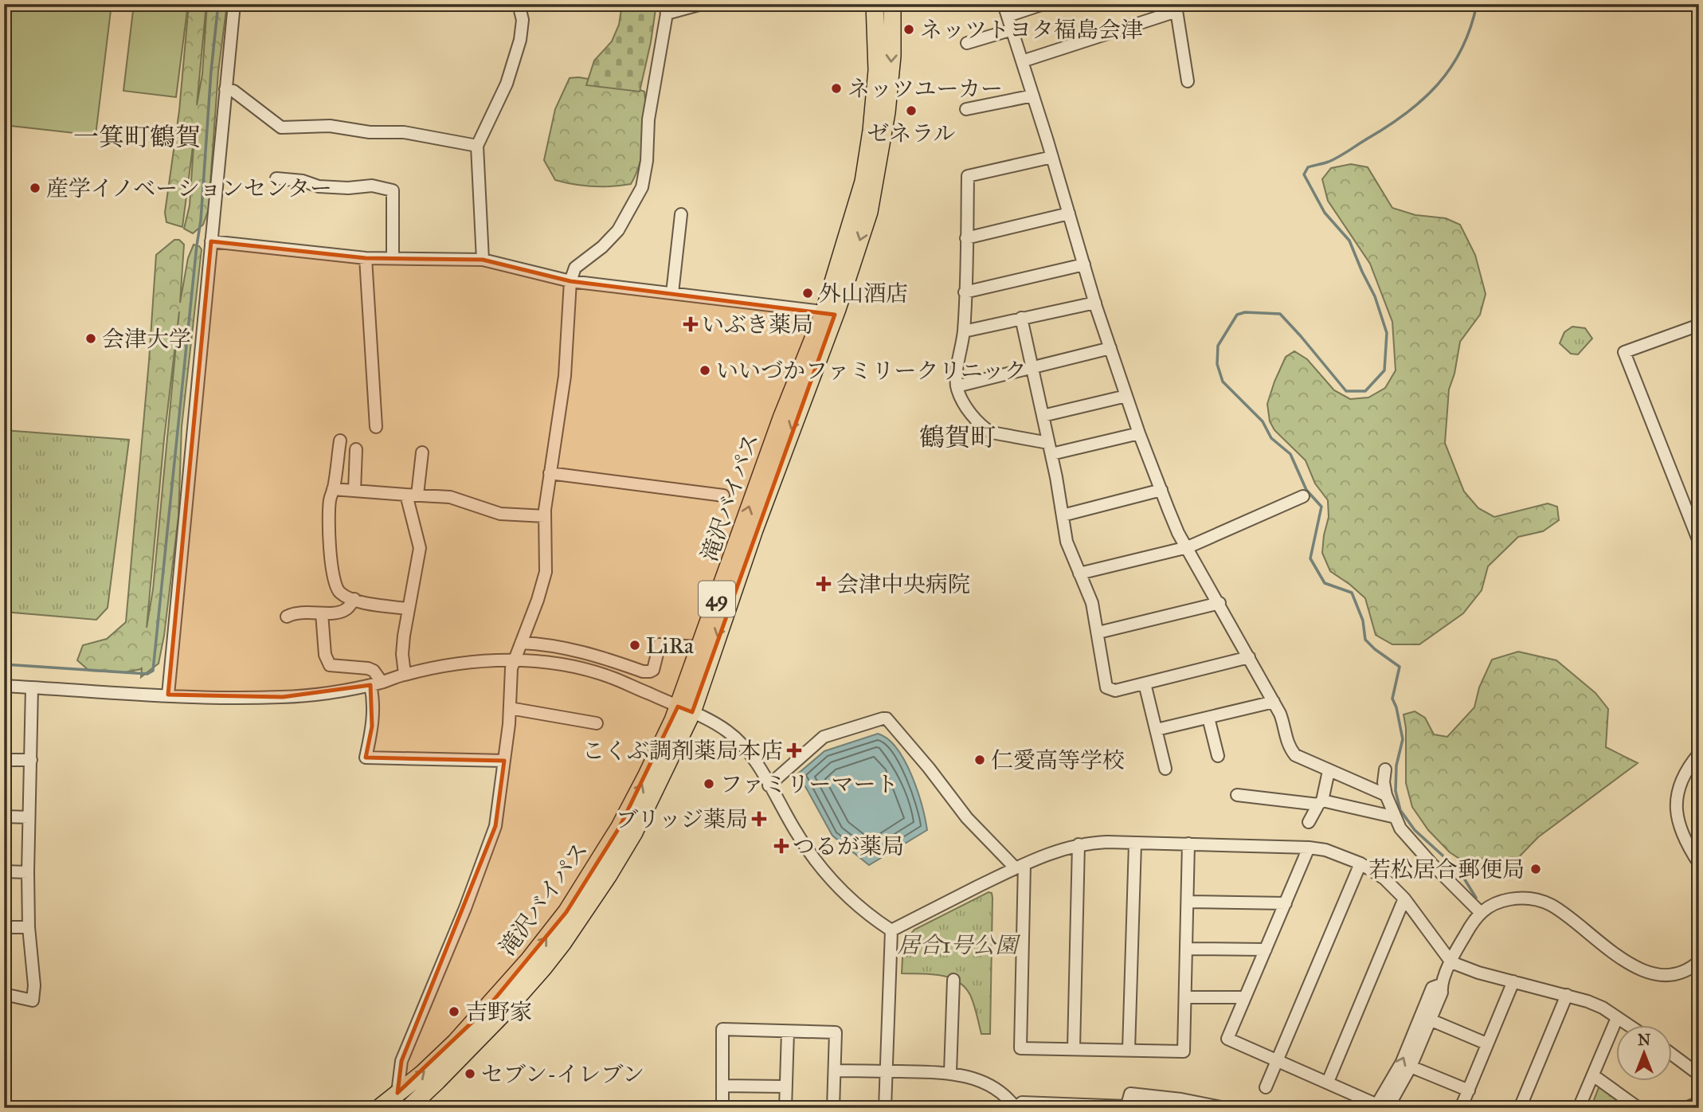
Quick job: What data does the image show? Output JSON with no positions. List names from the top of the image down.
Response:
{
  "streets": {
    "highway": ["滝沢バイパス", "49"]
  },
  "districts": ["一箕町鶴賀", "鶴賀町"],
  "parks": ["居合1号公園"],
  "places": {
    "other": [
      "ネッツトヨタ福島会津",
      "ネッツユーカー",
      "ゼネラル",
      "産学イノベーションセンター",
      "外山酒店",
      "会津大学",
      "いいづかファミリークリニック",
      "LiRa",
      "仁愛高等学校",
      "ファミリーマート",
      "若松居合郵便局",
      "吉野家",
      "セブン-イレブン"
    ],
    "health": [
      "いぶき薬局",
      "会津中央病院",
      "こくぶ調剤薬局本店",
      "ブリッジ薬局",
      "つるが薬局"
    ]
  },
  "north": "top"
}
